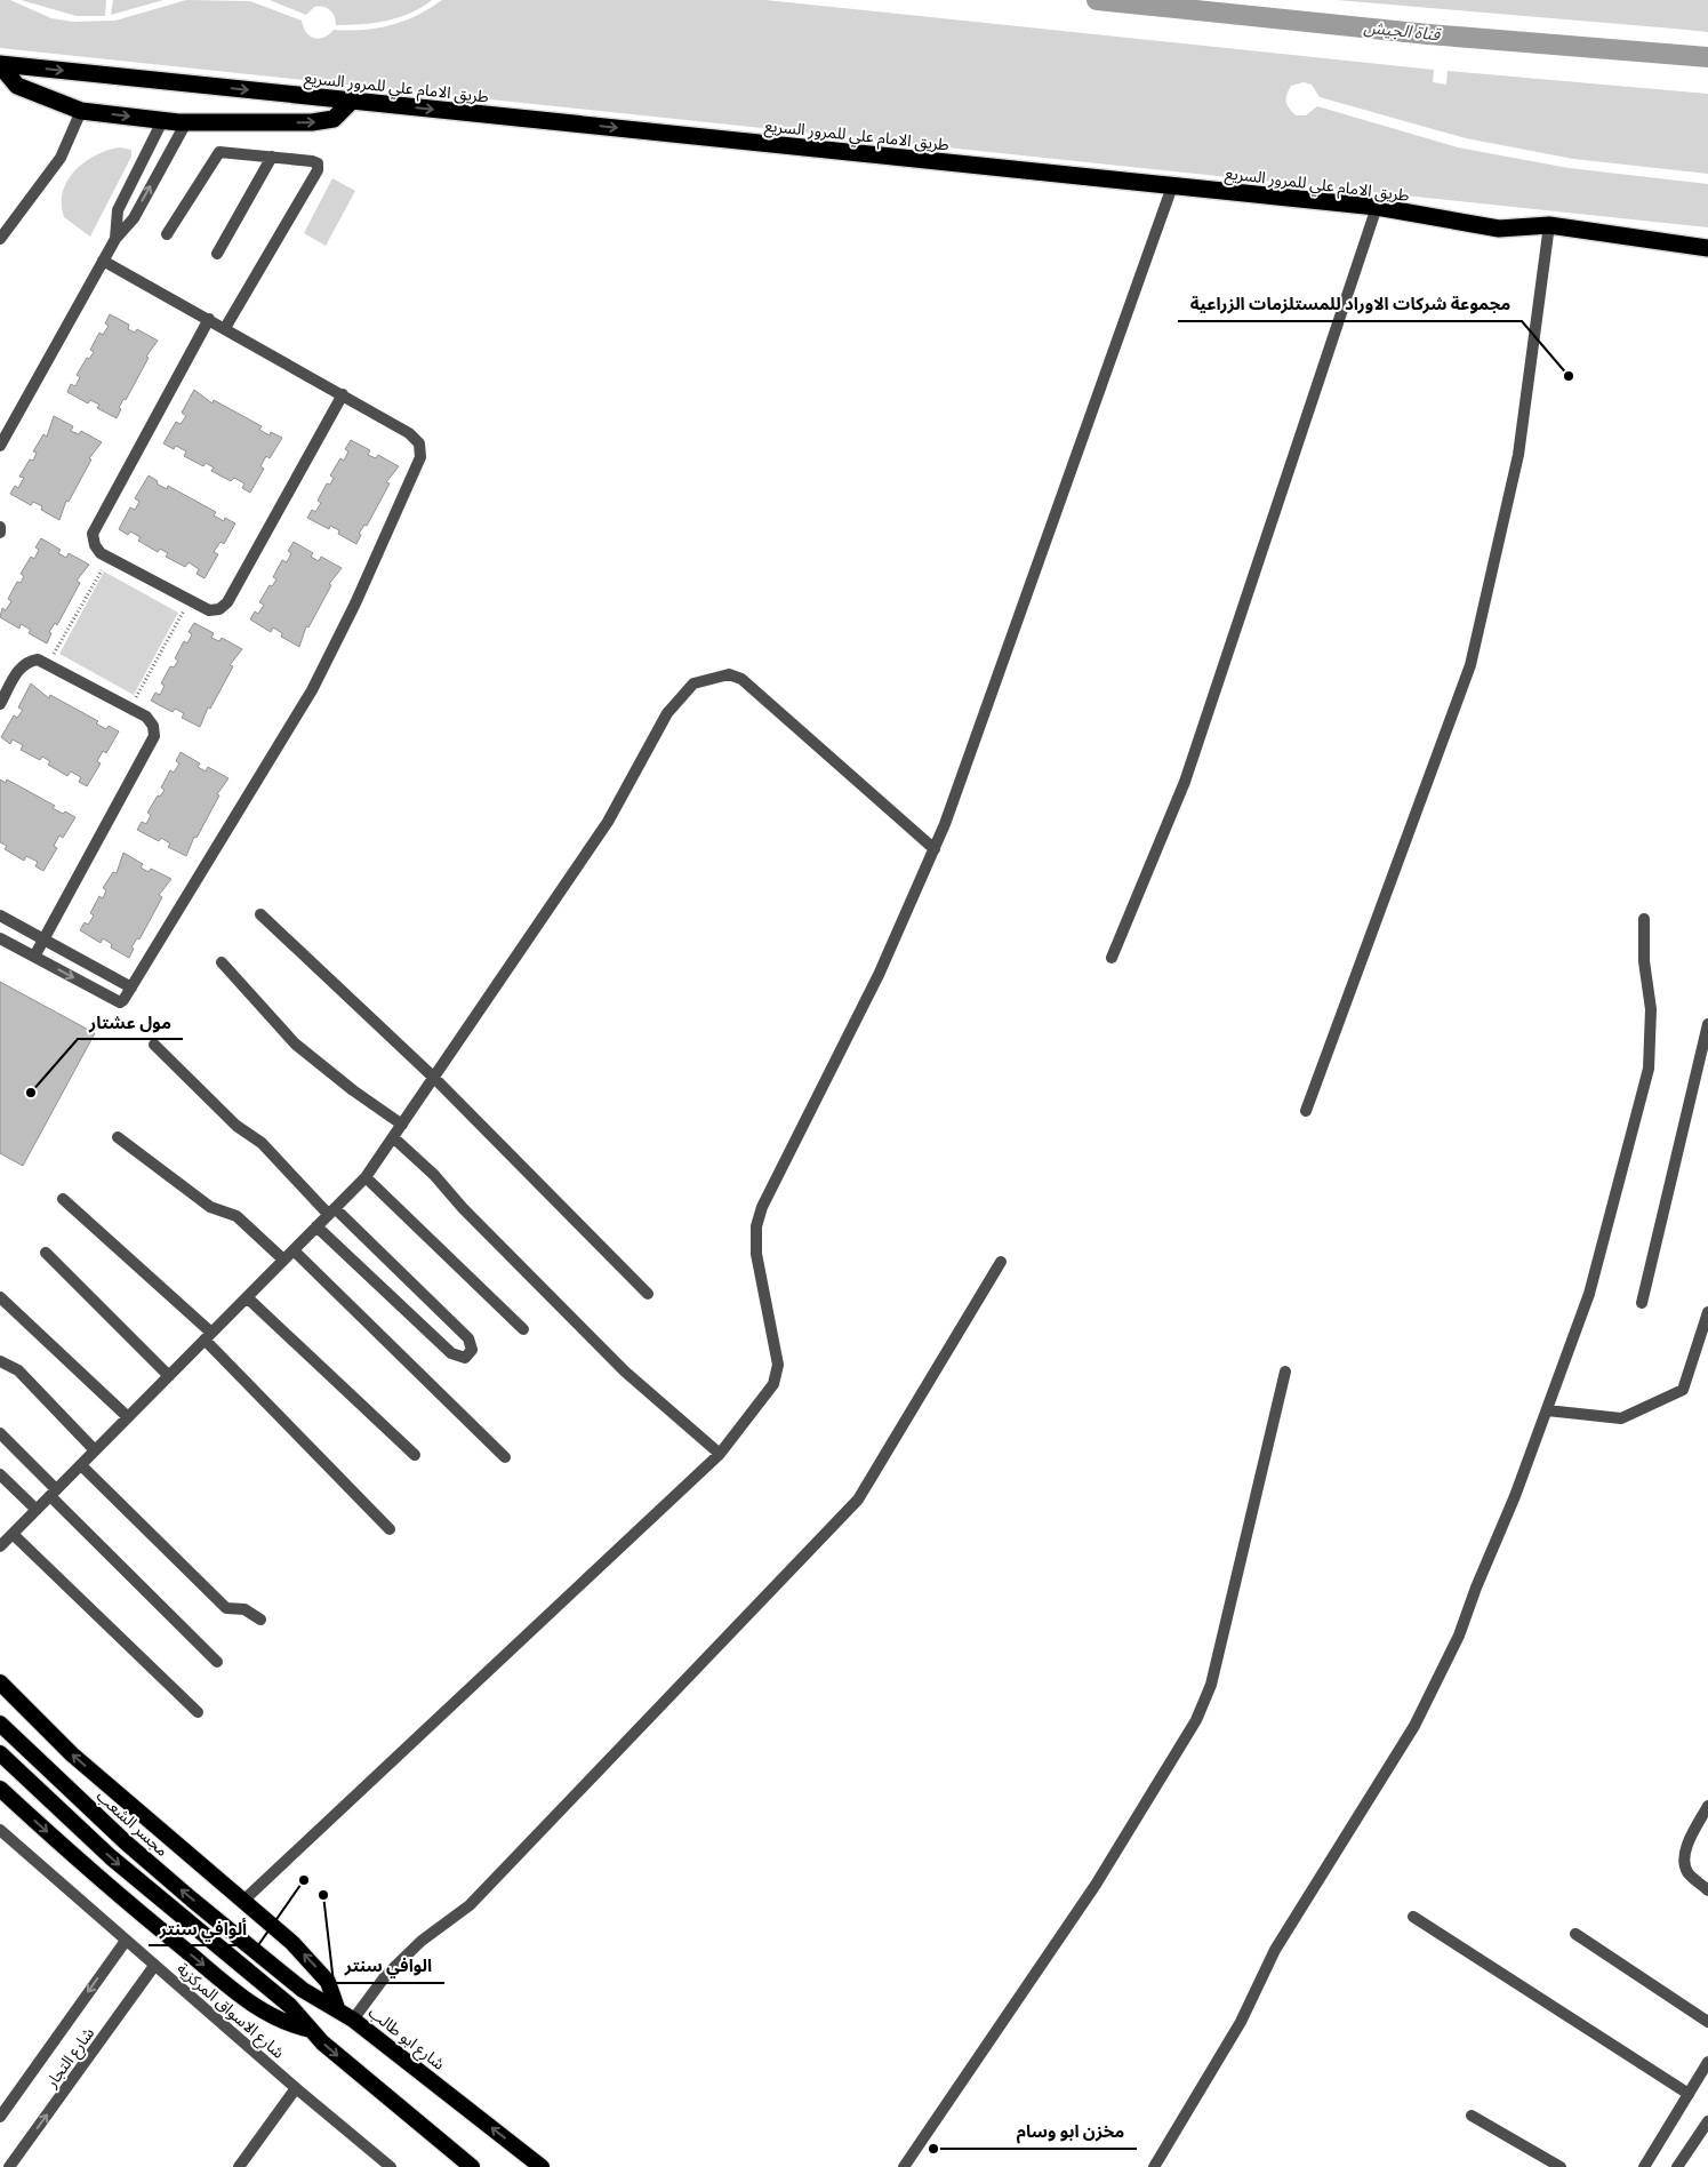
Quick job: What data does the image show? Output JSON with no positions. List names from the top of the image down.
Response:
{
  "streets": {
    "highway": ["طريق الامام علي للمرور السريع", "مجسر الشعب", "شارع ابو طالب"],
    "street": ["شارع الاسواق المركزية", "شارع التجار"]
  },
  "crossings": [
    ["مجسر الشعب", "شارع ابو طالب"],
    ["شارع الاسواق المركزية", "شارع التجار"]
  ],
  "one_way": ["طريق الامام علي للمرور السريع"],
  "water": ["قناة الجيش"],
  "places": [
    "مجموعة شركات الاوراد للمستلزمات الزراعية",
    "مول عشتار",
    "ألوافي سنتر",
    "الوافي سنتر",
    "مخزن ابو وسام"
  ]
}
